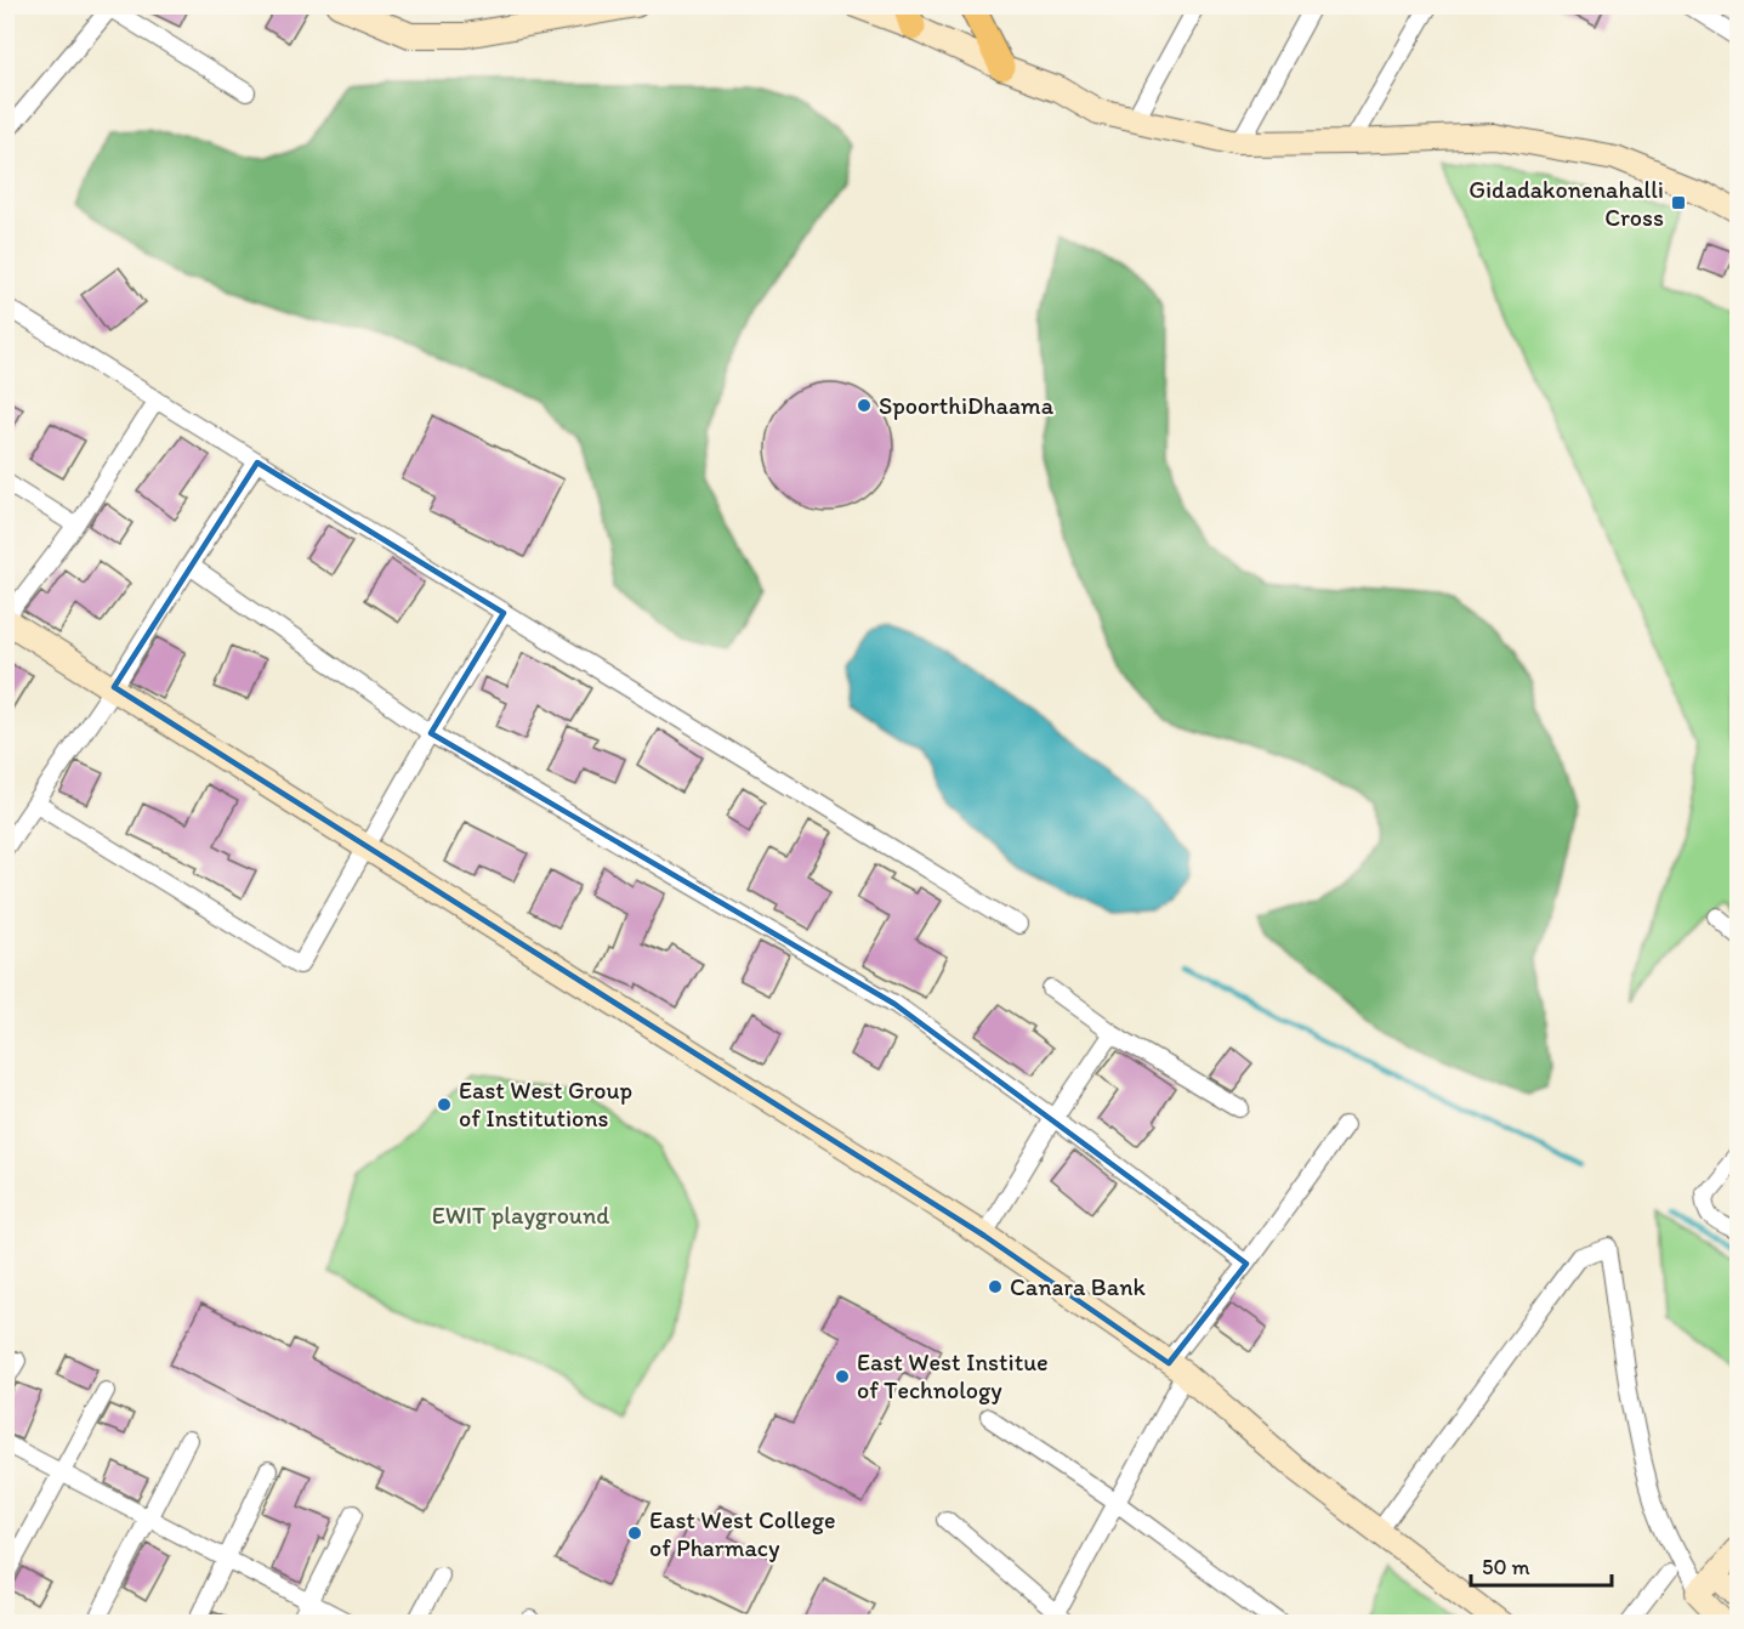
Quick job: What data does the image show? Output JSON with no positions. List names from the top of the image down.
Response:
{
  "parks": ["EWIT playground"],
  "places": {
    "transit": ["Gidadakonenahalli Cross"],
    "other": [
      "SpoorthiDhaama",
      "East West Group of Institutions",
      "Canara Bank",
      "East West Institue of Technology",
      "East West College of Pharmacy"
    ]
  },
  "scale_bar": "50 m"
}
